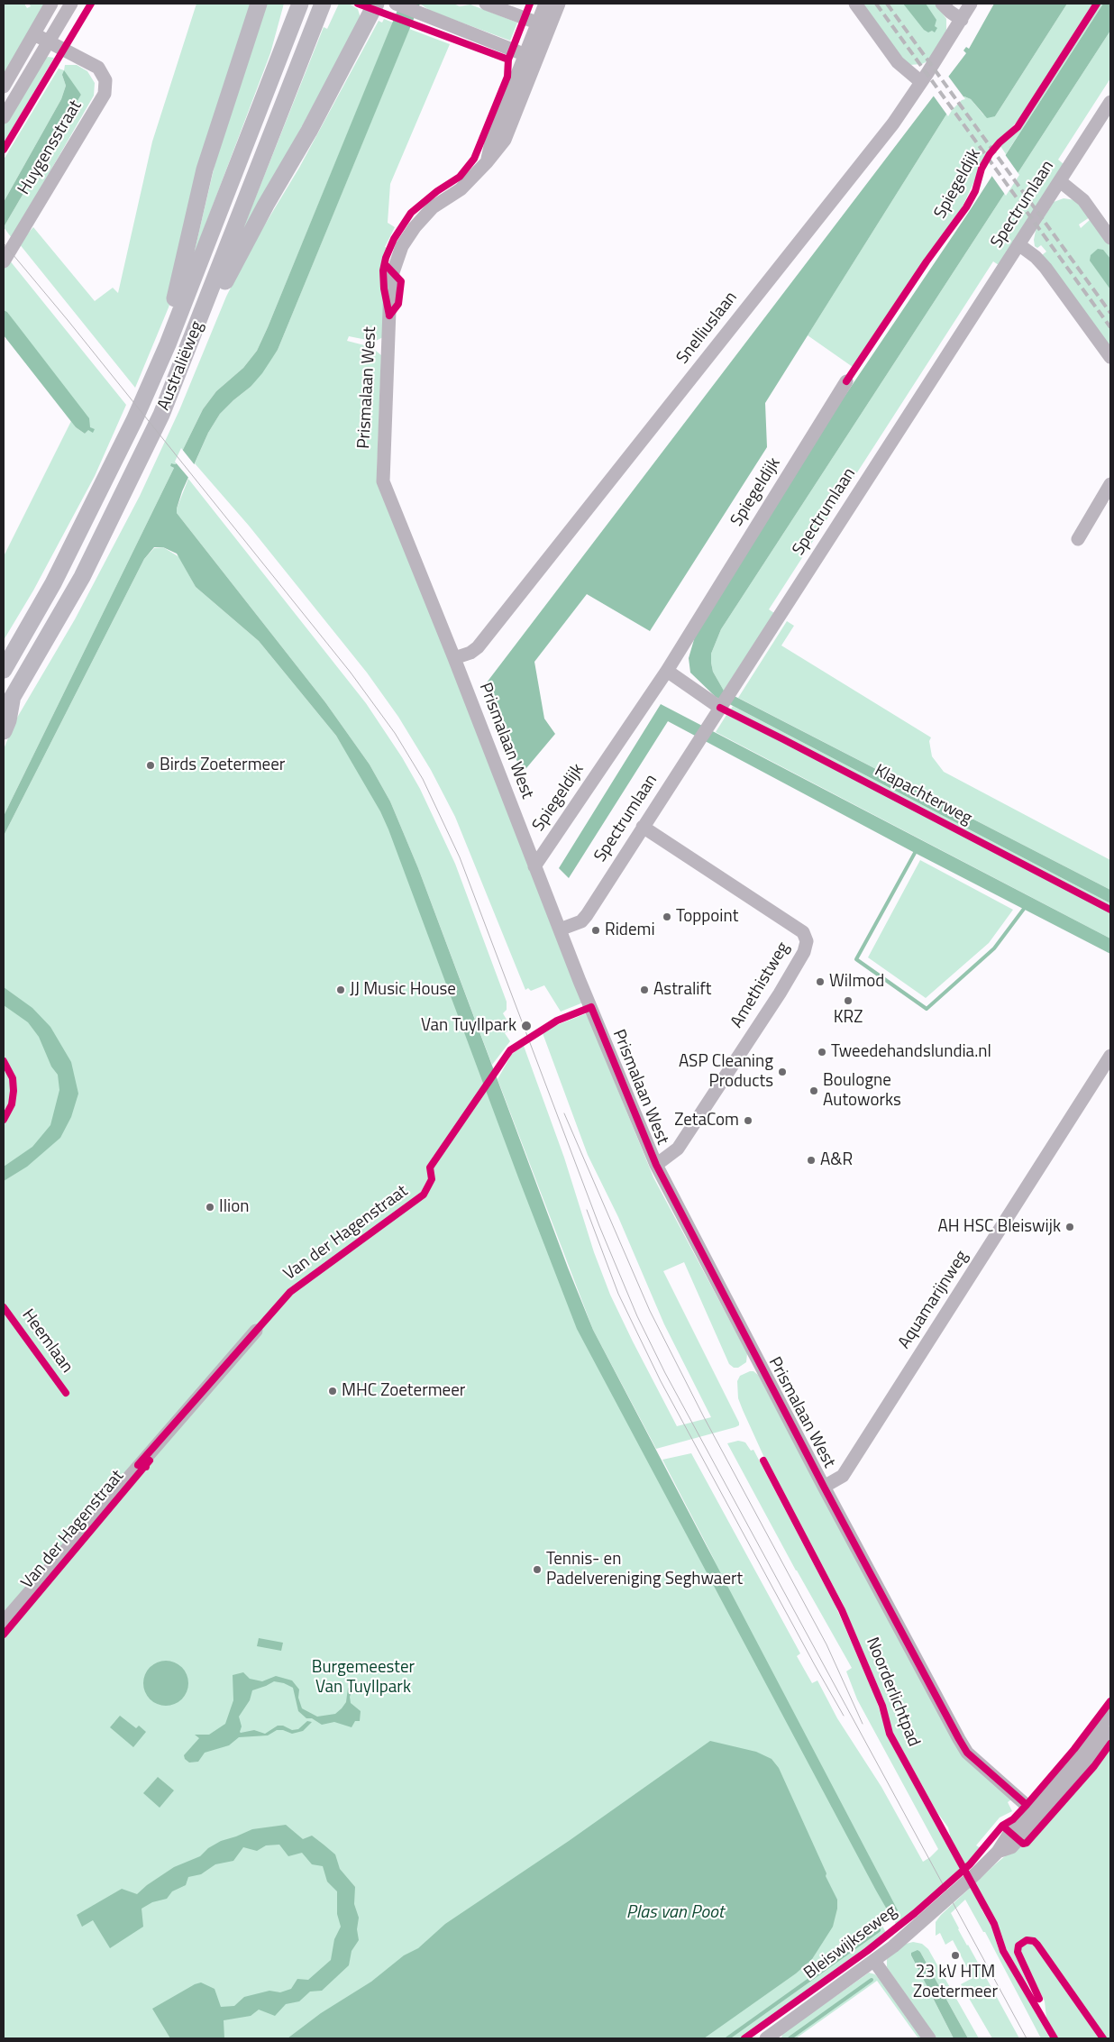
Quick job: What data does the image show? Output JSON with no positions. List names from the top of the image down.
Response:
{
  "streets": {
    "main road": ["Australiëweg"],
    "street": [
      "Huygensstraat",
      "Spiegeldijk",
      "Spectrumlaan",
      "Snelliuslaan",
      "Prismalaan West",
      "Amethistweg",
      "Van der Hagenstraat",
      "Aquamarijnweg",
      "Bleiswijkseweg"
    ],
    "cycle path": ["Klapachterweg", "Heemlaan", "Noorderlichtpad"]
  },
  "crossings": [
    ["Spiegeldijk", "Prismalaan West"],
    ["Spectrumlaan", "Prismalaan West"],
    ["Spectrumlaan", "Amethistweg"],
    ["Snelliuslaan", "Prismalaan West"],
    ["Prismalaan West", "Amethistweg"],
    ["Prismalaan West", "Aquamarijnweg"],
    ["Prismalaan West", "Bleiswijkseweg"]
  ],
  "water": ["Plas van Poot"],
  "parks": ["Burgemeester Van Tuyllpark"],
  "places": [
    "Birds Zoetermeer",
    "Toppoint",
    "Ridemi",
    "Wilmod",
    "JJ Music House",
    "Astralift",
    "KRZ",
    "Van Tuyllpark",
    "Tweedehandslundia.nl",
    "ASP Cleaning Products",
    "Boulogne Autoworks",
    "ZetaCom",
    "A&R",
    "Ilion",
    "AH HSC Bleiswijk",
    "MHC Zoetermeer",
    "Tennis- en Padelvereniging Seghwaert",
    "23 kV HTM Zoetermeer"
  ]
}
